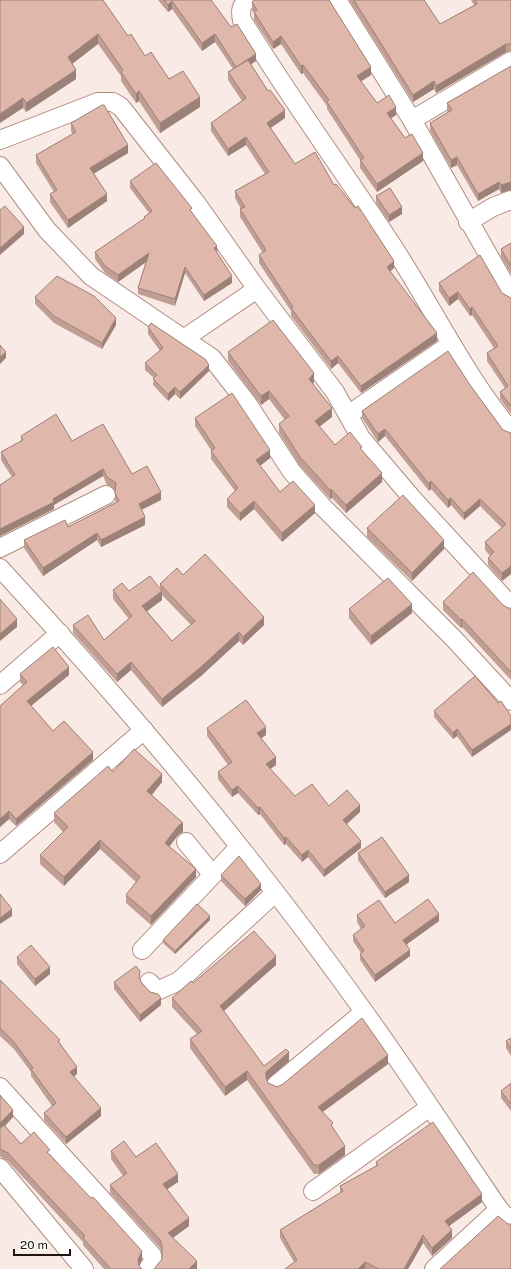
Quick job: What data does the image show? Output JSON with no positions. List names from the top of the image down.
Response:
{
  "scale_bar": "20 m"
}
